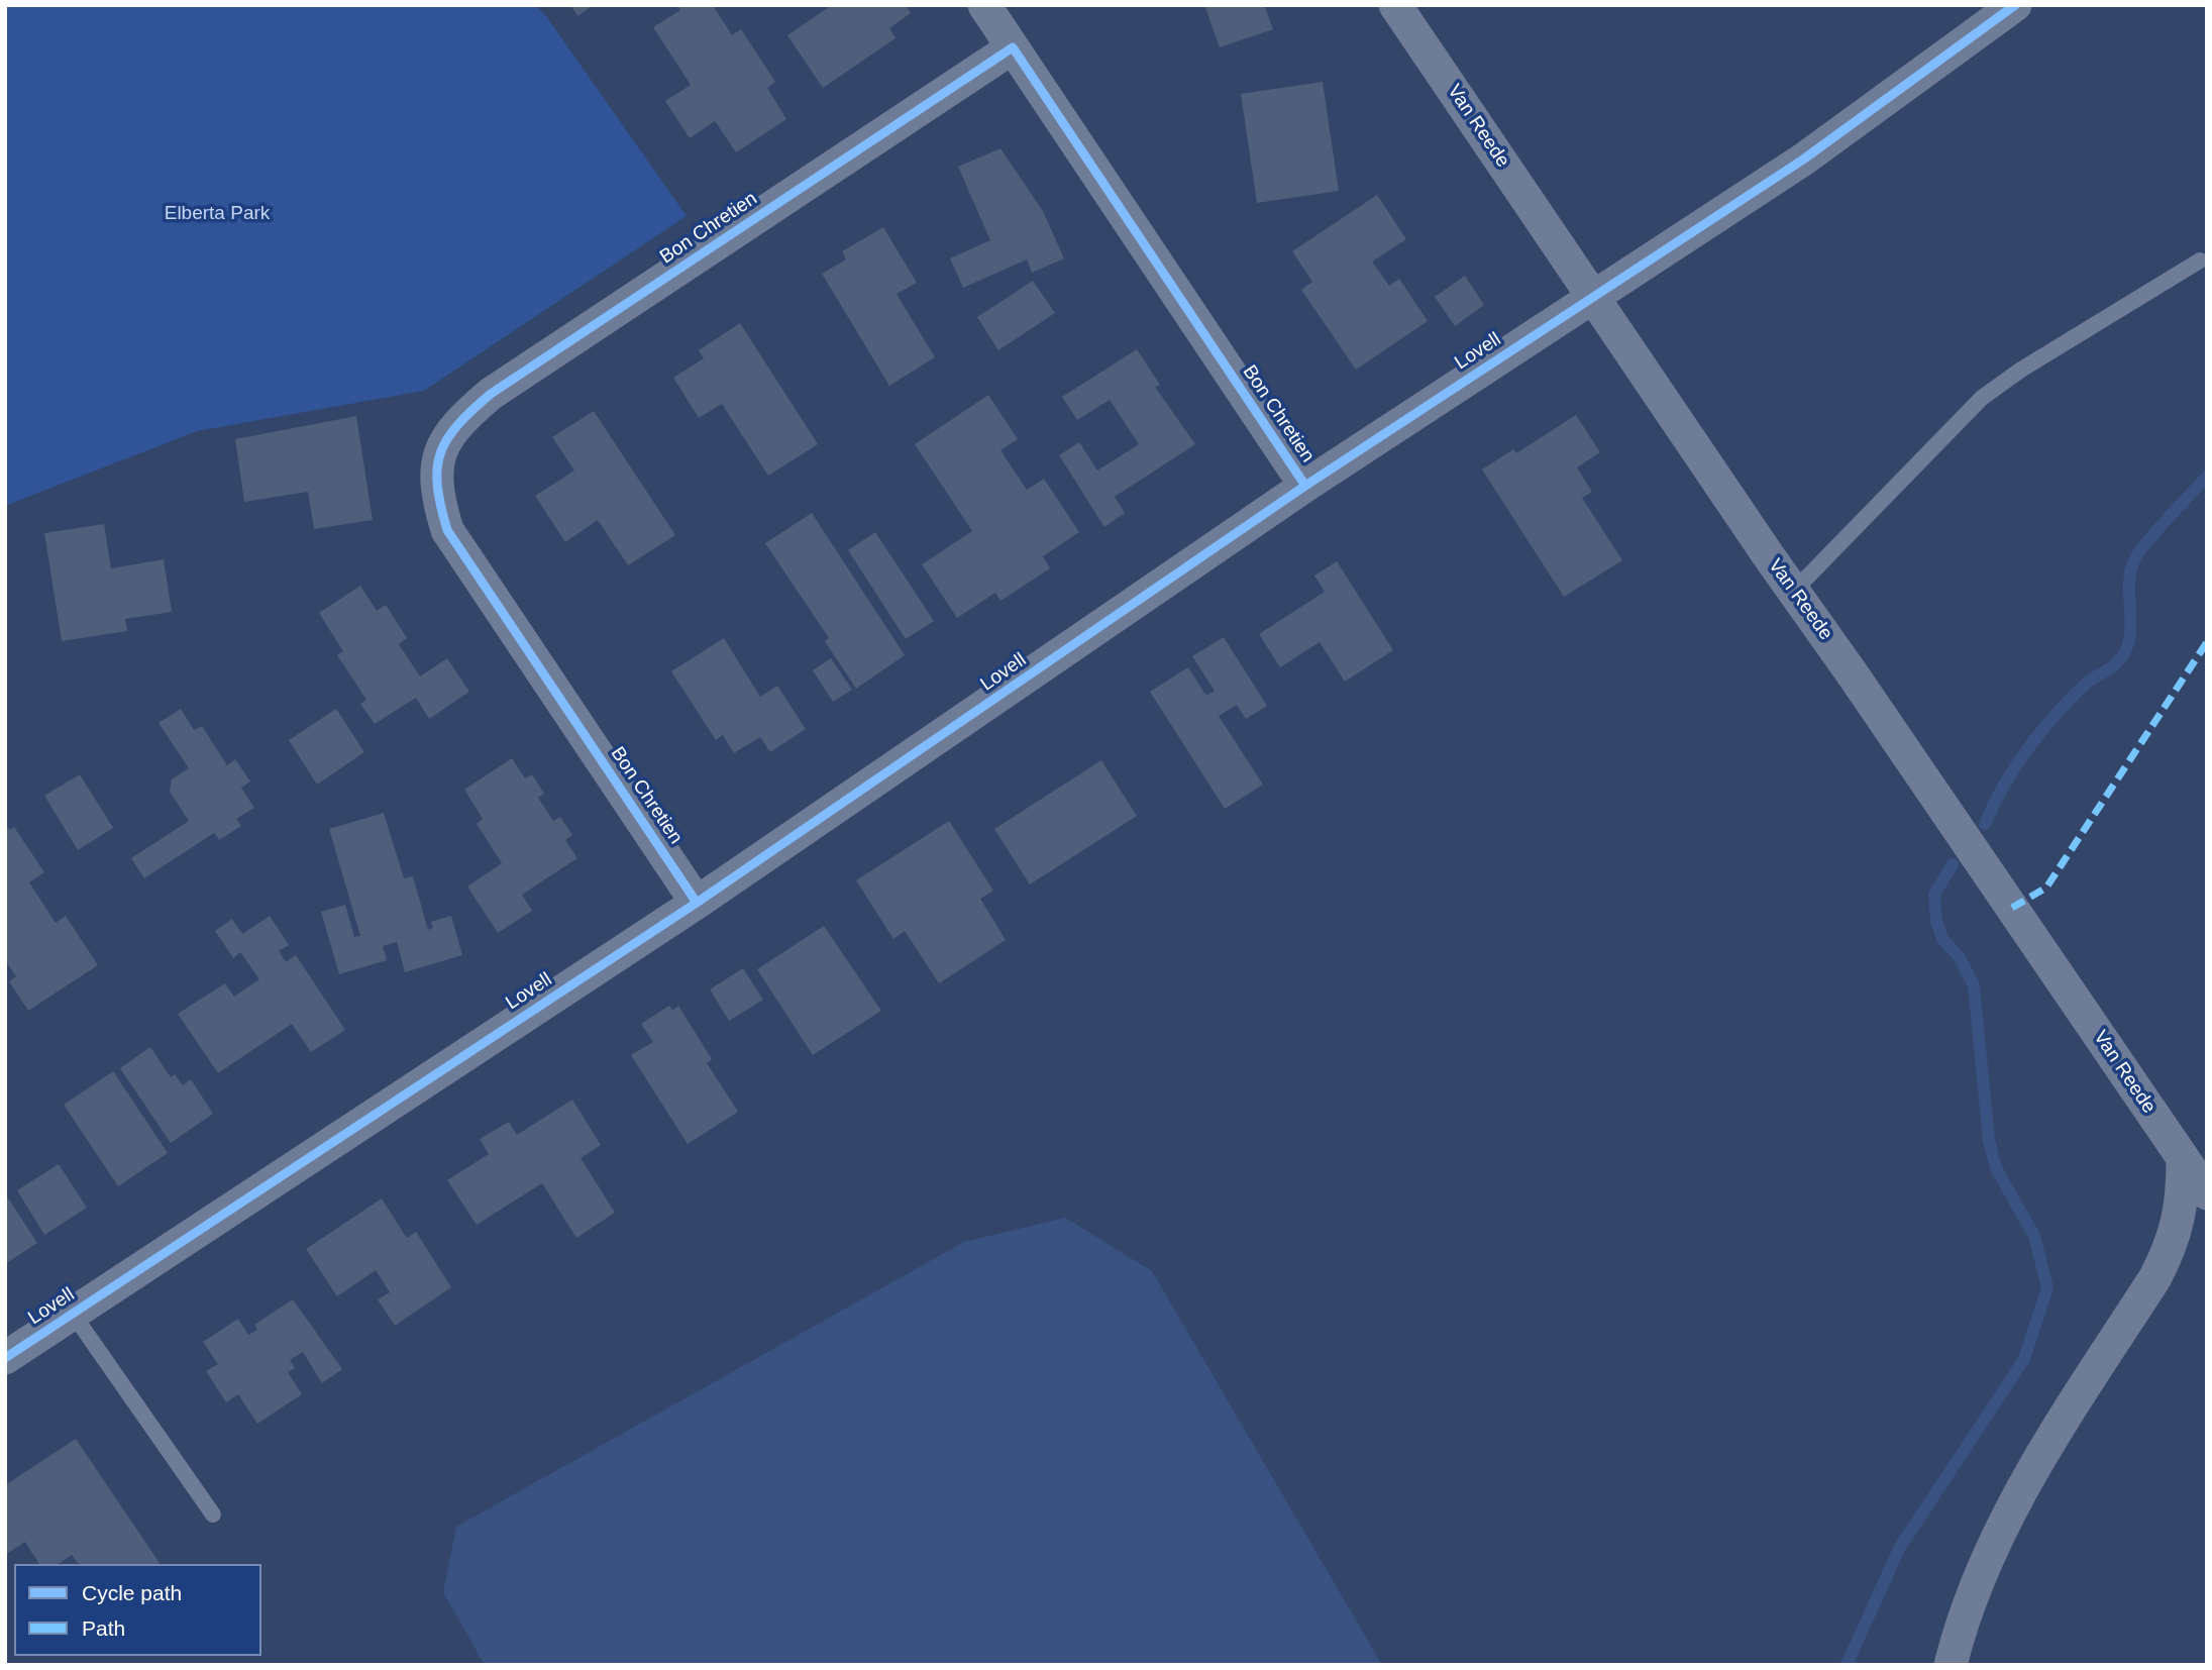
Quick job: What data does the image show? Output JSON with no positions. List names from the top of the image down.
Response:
{
  "streets": {
    "street": ["Van Reede", "Bon Chretien", "Lovell"]
  },
  "crossings": [
    ["Van Reede", "Lovell"],
    ["Bon Chretien", "Lovell"]
  ],
  "parks": ["Elberta Park"],
  "legend": ["Cycle path", "Path"]
}
